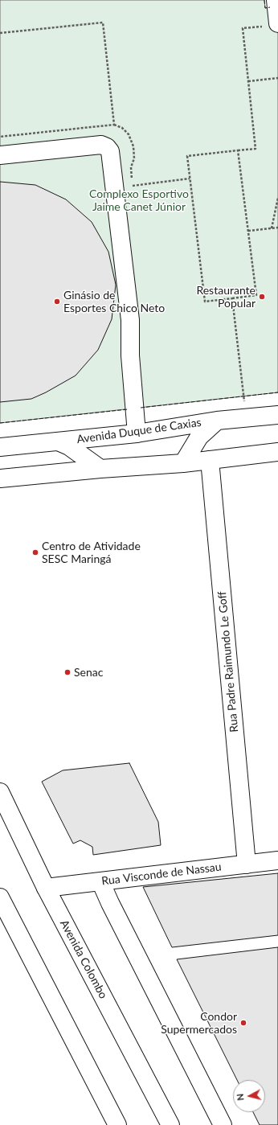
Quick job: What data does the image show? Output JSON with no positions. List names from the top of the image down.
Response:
{
  "streets": {
    "main road": [
      "Avenida Duque de Caxias",
      "Rua Padre Raimundo Le Goff",
      "Rua Visconde de Nassau",
      "Avenida Colombo"
    ]
  },
  "crossings": [
    ["Rua Padre Raimundo Le Goff", "Rua Visconde de Nassau"],
    ["Rua Visconde de Nassau", "Avenida Colombo"]
  ],
  "parks": ["Complexo Esportivo Jaime Canet Júnior"],
  "places": [
    "Restaurante Popular",
    "Ginásio de Esportes Chico Neto",
    "Centro de Atividade SESC Maringá",
    "Senac",
    "Condor Supermercados"
  ],
  "north": "left"
}
